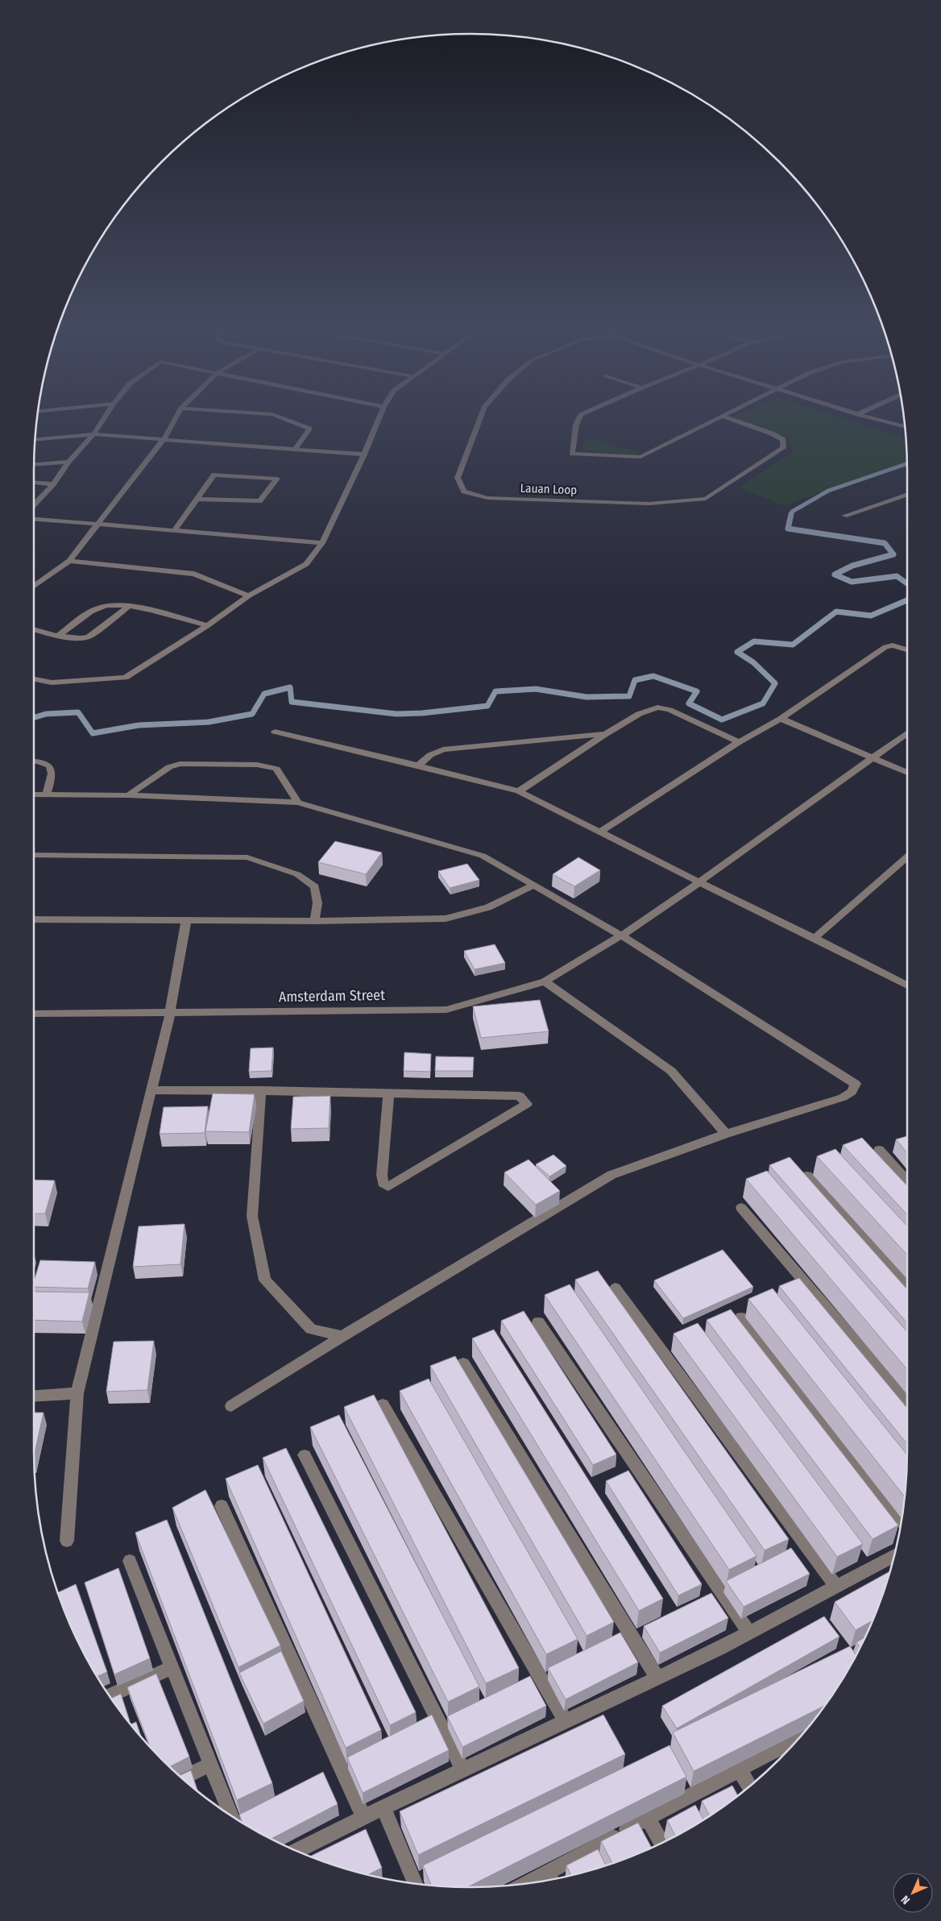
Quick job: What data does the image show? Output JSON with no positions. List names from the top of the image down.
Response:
{
  "streets": {
    "street": ["Lauan Loop", "Amsterdam Street"]
  },
  "north": "bottom left"
}
